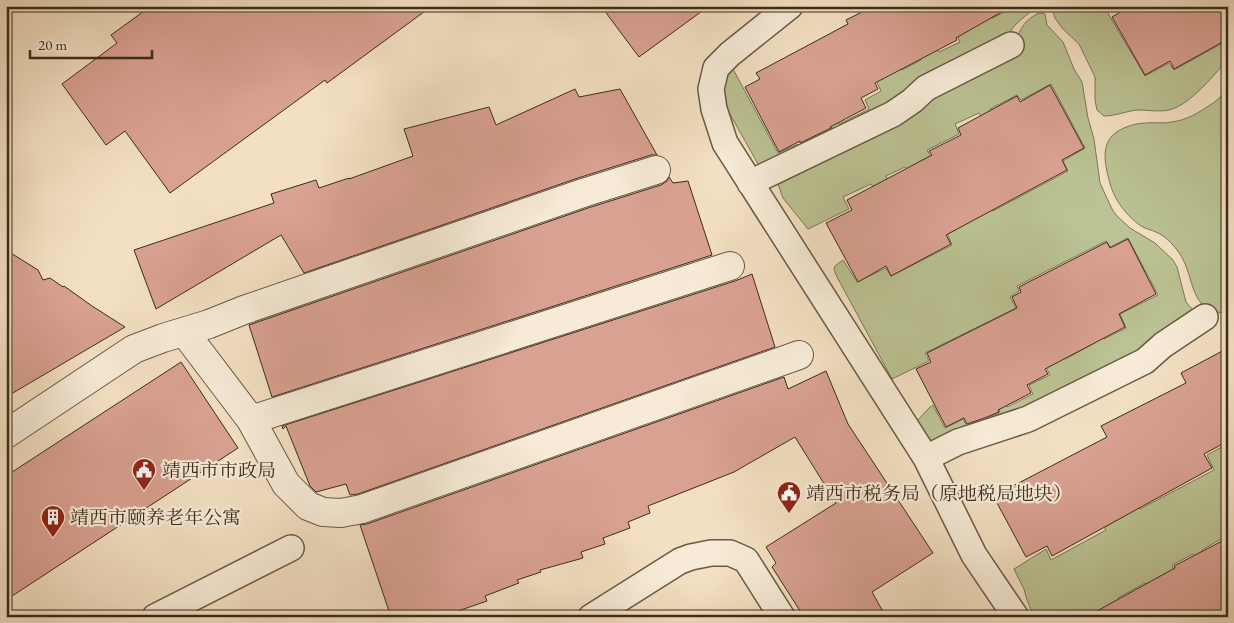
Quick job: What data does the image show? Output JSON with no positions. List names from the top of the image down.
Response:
{
  "places": {
    "public building": ["靖西市市政局", "靖西市税务局（原地税局地块）"],
    "building": ["靖西市颐养老年公寓"]
  },
  "scale_bar": "20 m"
}
